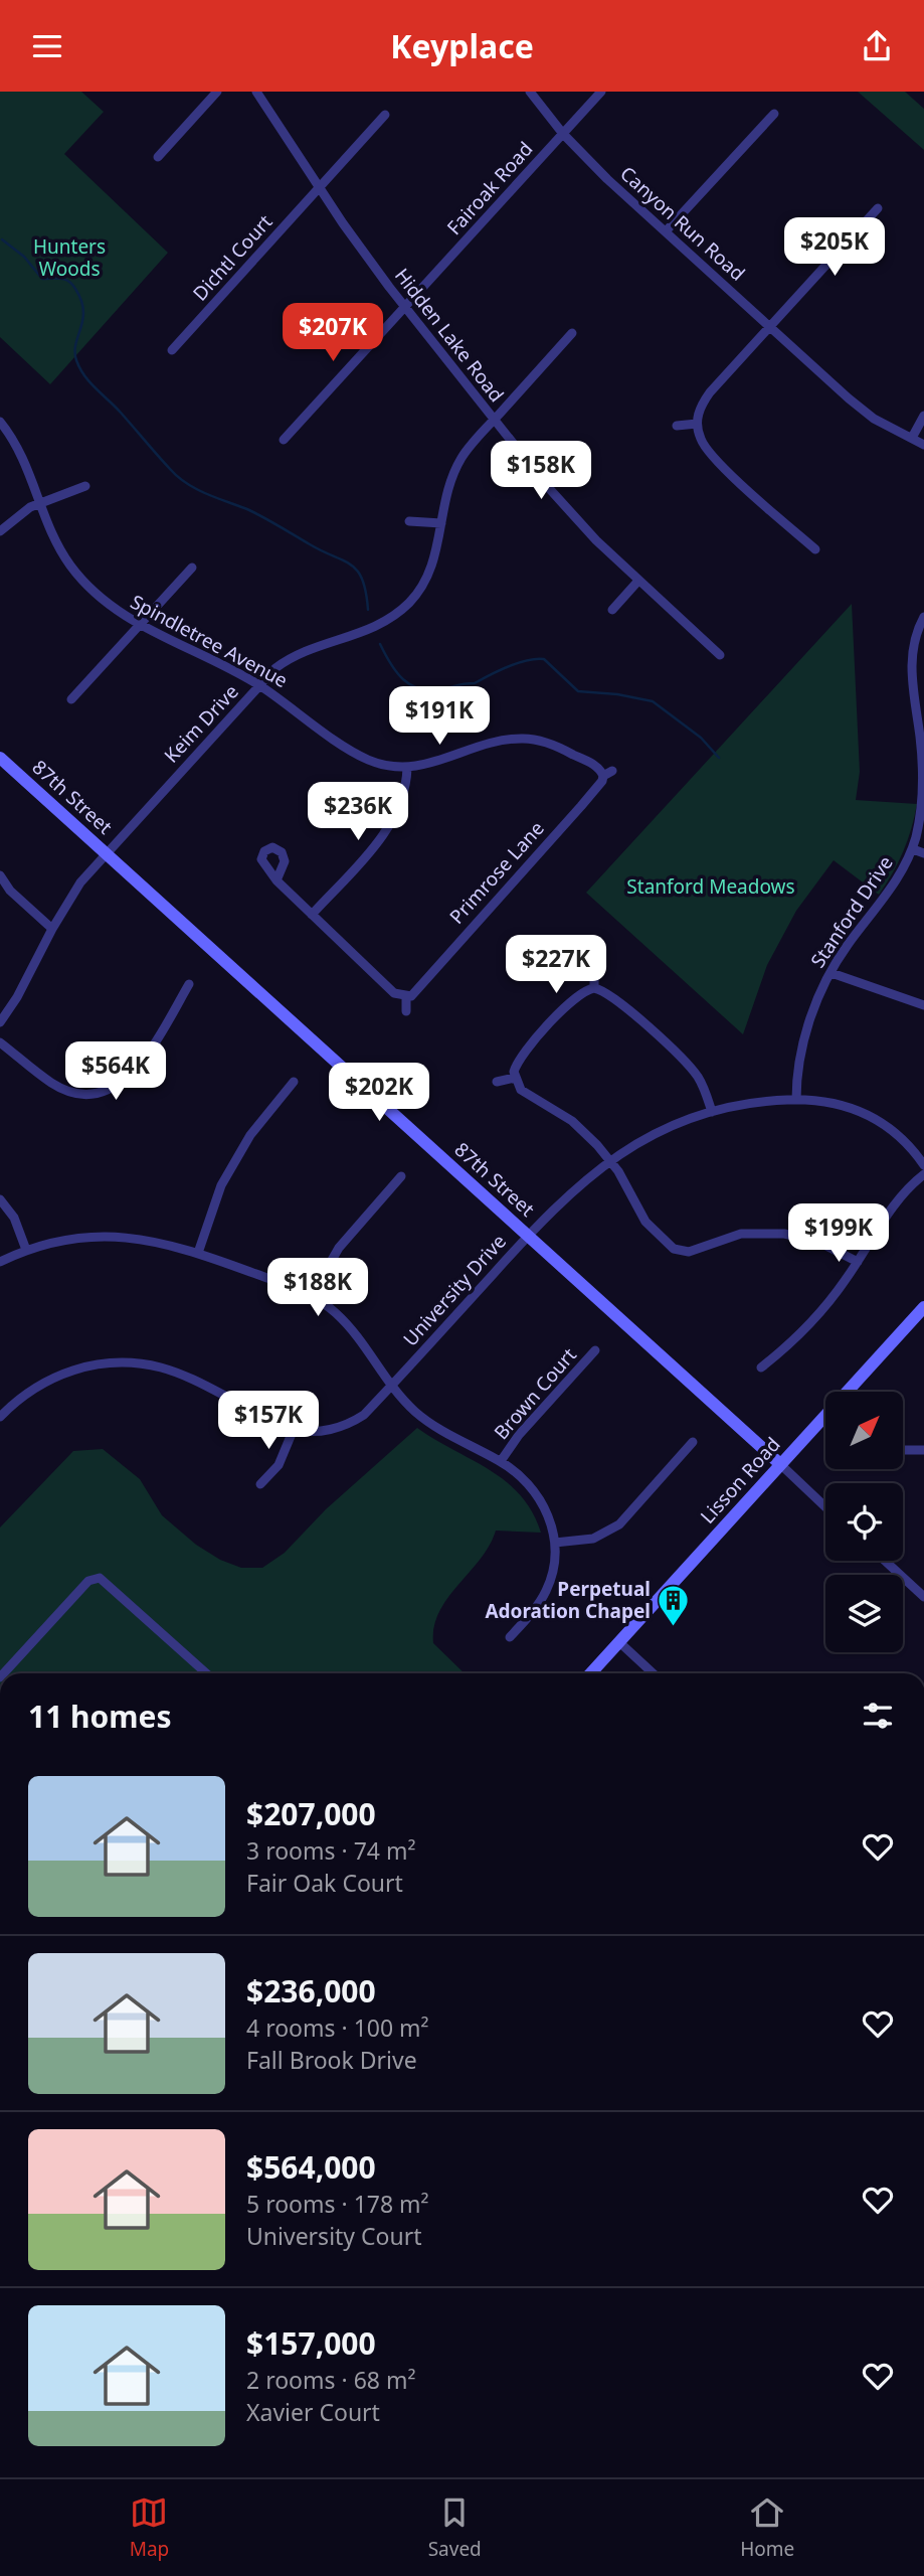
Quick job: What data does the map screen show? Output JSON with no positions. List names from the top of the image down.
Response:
{
  "streets": {
    "street": [
      "Fairoak Road",
      "Canyon Run Road",
      "Dichtl Court",
      "Hidden Lake Road",
      "Spindletree Avenue",
      "Keim Drive",
      "87th Street",
      "Primrose Lane",
      "Stanford Drive",
      "University Drive",
      "Brown Court",
      "Lisson Road"
    ]
  },
  "crossings": [
    ["Fairoak Road", "Canyon Run Road"],
    ["Fairoak Road", "Hidden Lake Road"],
    ["Dichtl Court", "Hidden Lake Road"],
    ["Hidden Lake Road", "Keim Drive"],
    ["Spindletree Avenue", "Keim Drive"],
    ["Spindletree Avenue", "Primrose Lane"],
    ["Keim Drive", "87th Street"],
    ["87th Street", "University Drive"],
    ["87th Street", "Lisson Road"],
    ["Stanford Drive", "University Drive"]
  ],
  "parks": ["Hunters Woods", "Stanford Meadows"],
  "places": {
    "building": ["Perpetual Adoration Chapel"]
  },
  "north": "top right",
  "page": {
    "header": "Keyplace",
    "price": [
      "$205K",
      "$207K",
      "$158K",
      "$191K",
      "$236K",
      "$227K",
      "$564K",
      "$202K",
      "$199K",
      "$188K",
      "$157K"
    ],
    "heading": "11 homes",
    "list": [
      {
        "name": "$207,000",
        "note": "3 rooms · 74 m² · Fair Oak Court"
      },
      {
        "name": "$236,000",
        "note": "4 rooms · 100 m² · Fall Brook Drive"
      },
      {
        "name": "$564,000",
        "note": "5 rooms · 178 m² · University Court"
      },
      {
        "name": "$157,000",
        "note": "2 rooms · 68 m² · Xavier Court"
      }
    ],
    "tabs": ["Map", "Saved", "Home"]
  }
}
